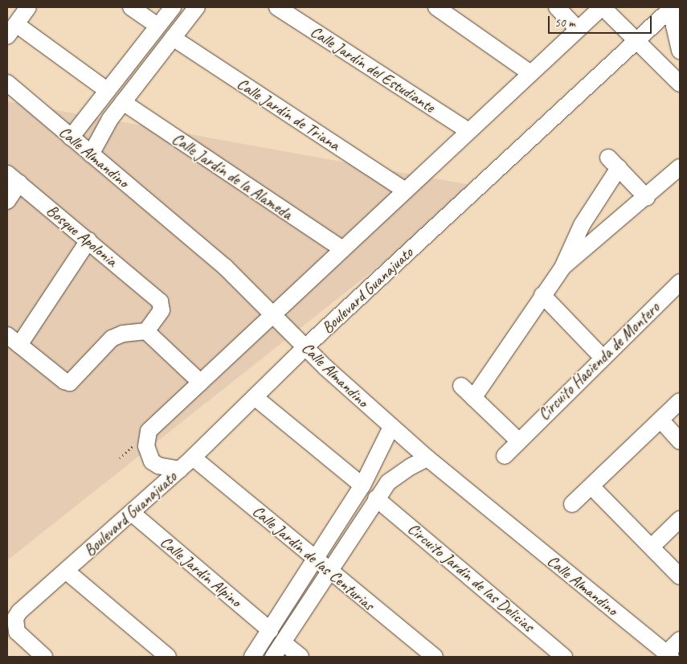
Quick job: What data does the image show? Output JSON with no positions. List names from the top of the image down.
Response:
{
  "streets": {
    "street": [
      "Calle Jardín del Estudiante",
      "Calle Jardín de Triana",
      "Calle Almandino",
      "Calle Jardín de la Alameda",
      "Bosque Apolonia",
      "Boulevard Guanajuato",
      "Circuito Hacienda de Montero",
      "Calle Jardín de las Centurias",
      "Calle Jardín Alpino",
      "Circuito Jardín de las Delicias"
    ]
  },
  "crossings": [
    ["Calle Almandino", "Boulevard Guanajuato"],
    ["Boulevard Guanajuato", "Calle Jardín de las Centurias"],
    ["Boulevard Guanajuato", "Calle Jardín Alpino"]
  ],
  "scale_bar": "50 m"
}
